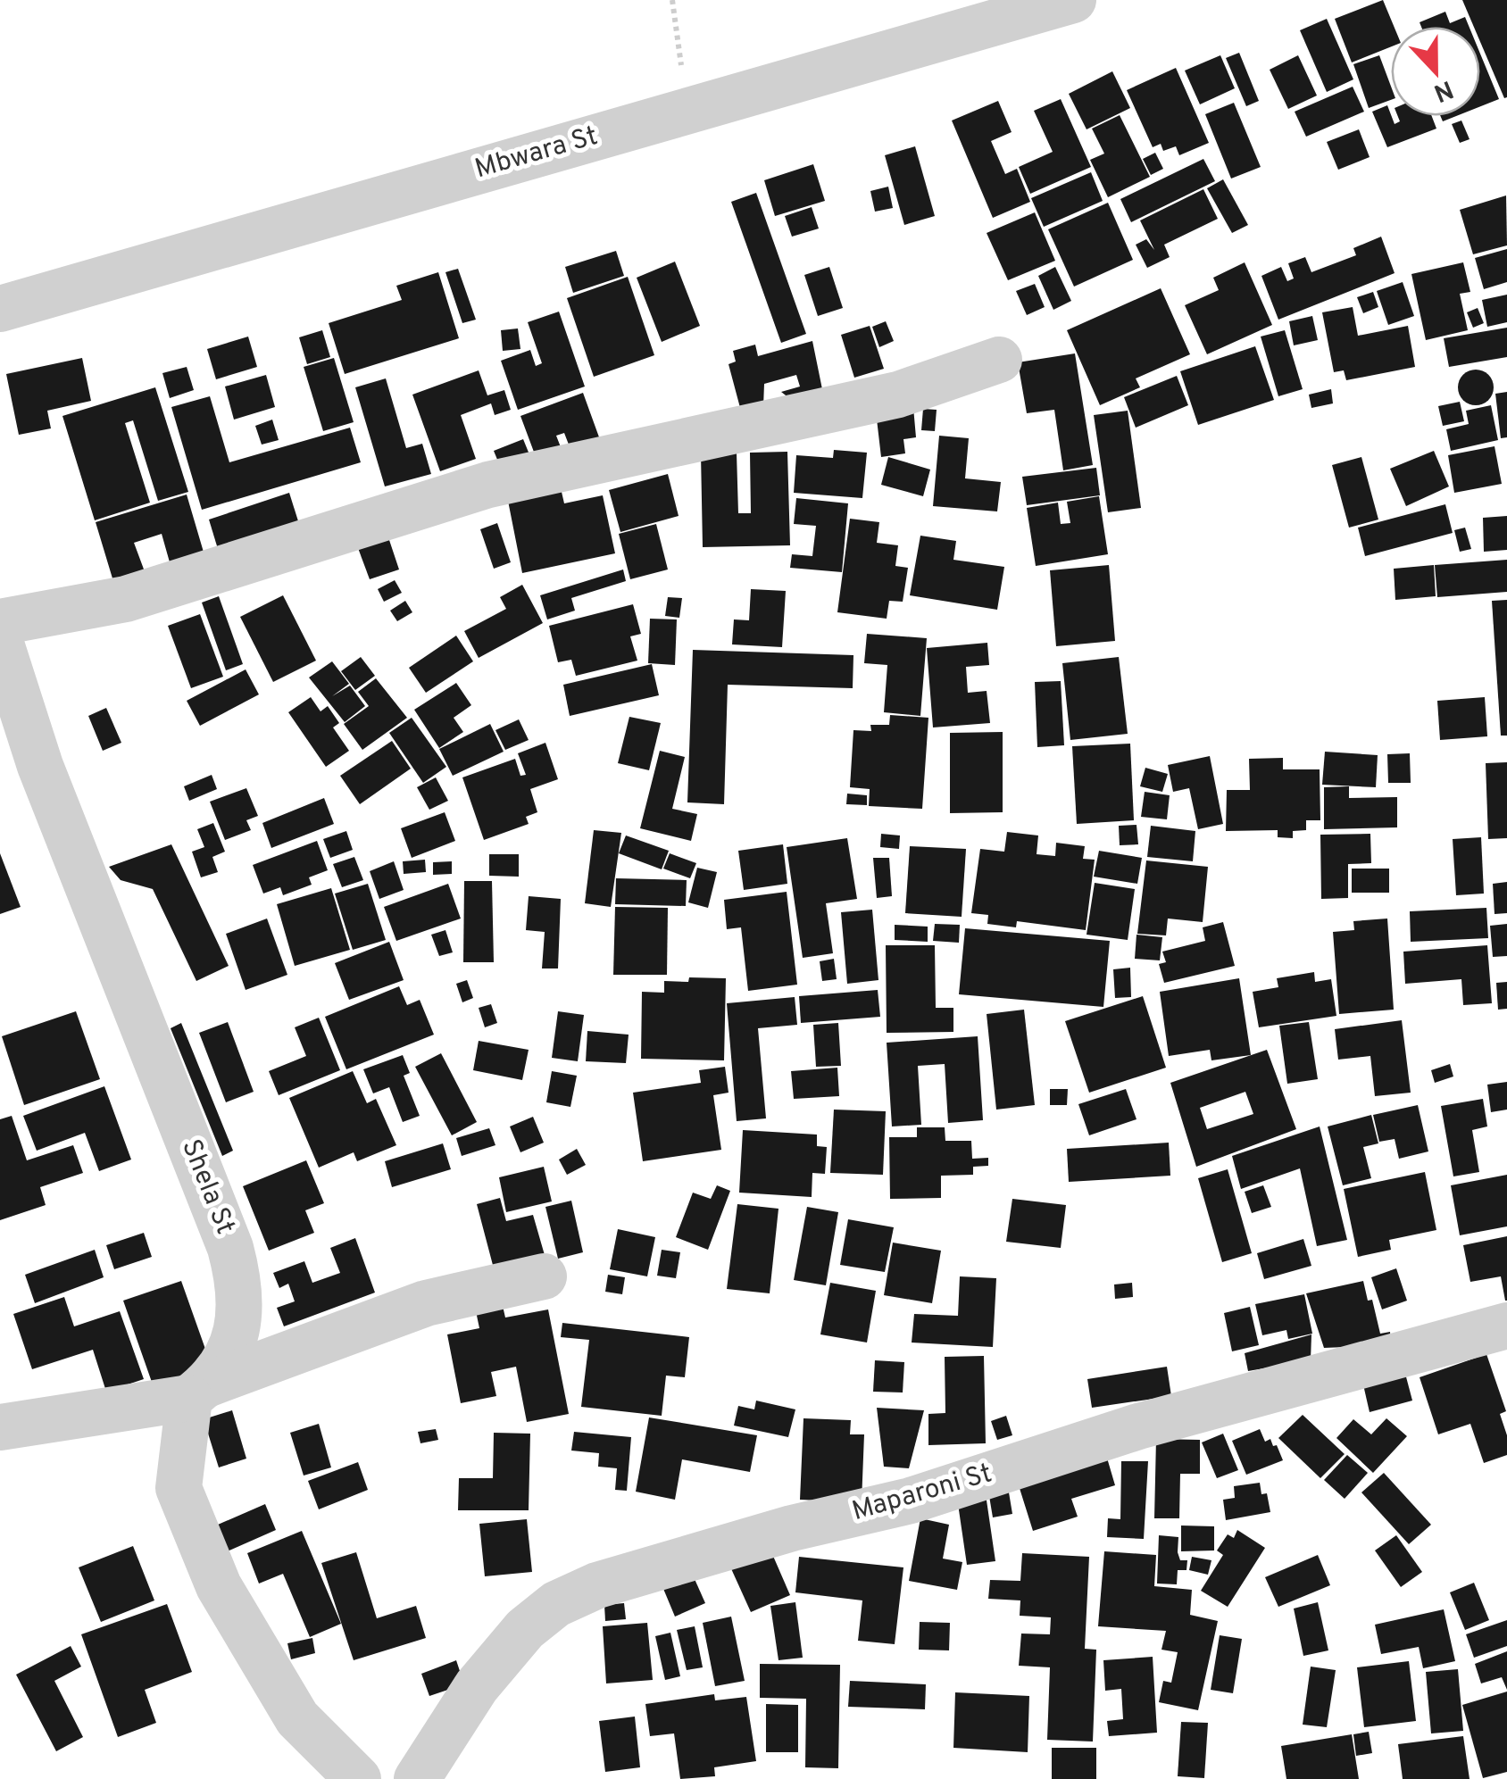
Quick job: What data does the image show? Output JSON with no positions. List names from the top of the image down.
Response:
{
  "streets": {
    "street": ["Mbwara St", "Shela St", "Maparoni St"]
  },
  "north": "bottom"
}
